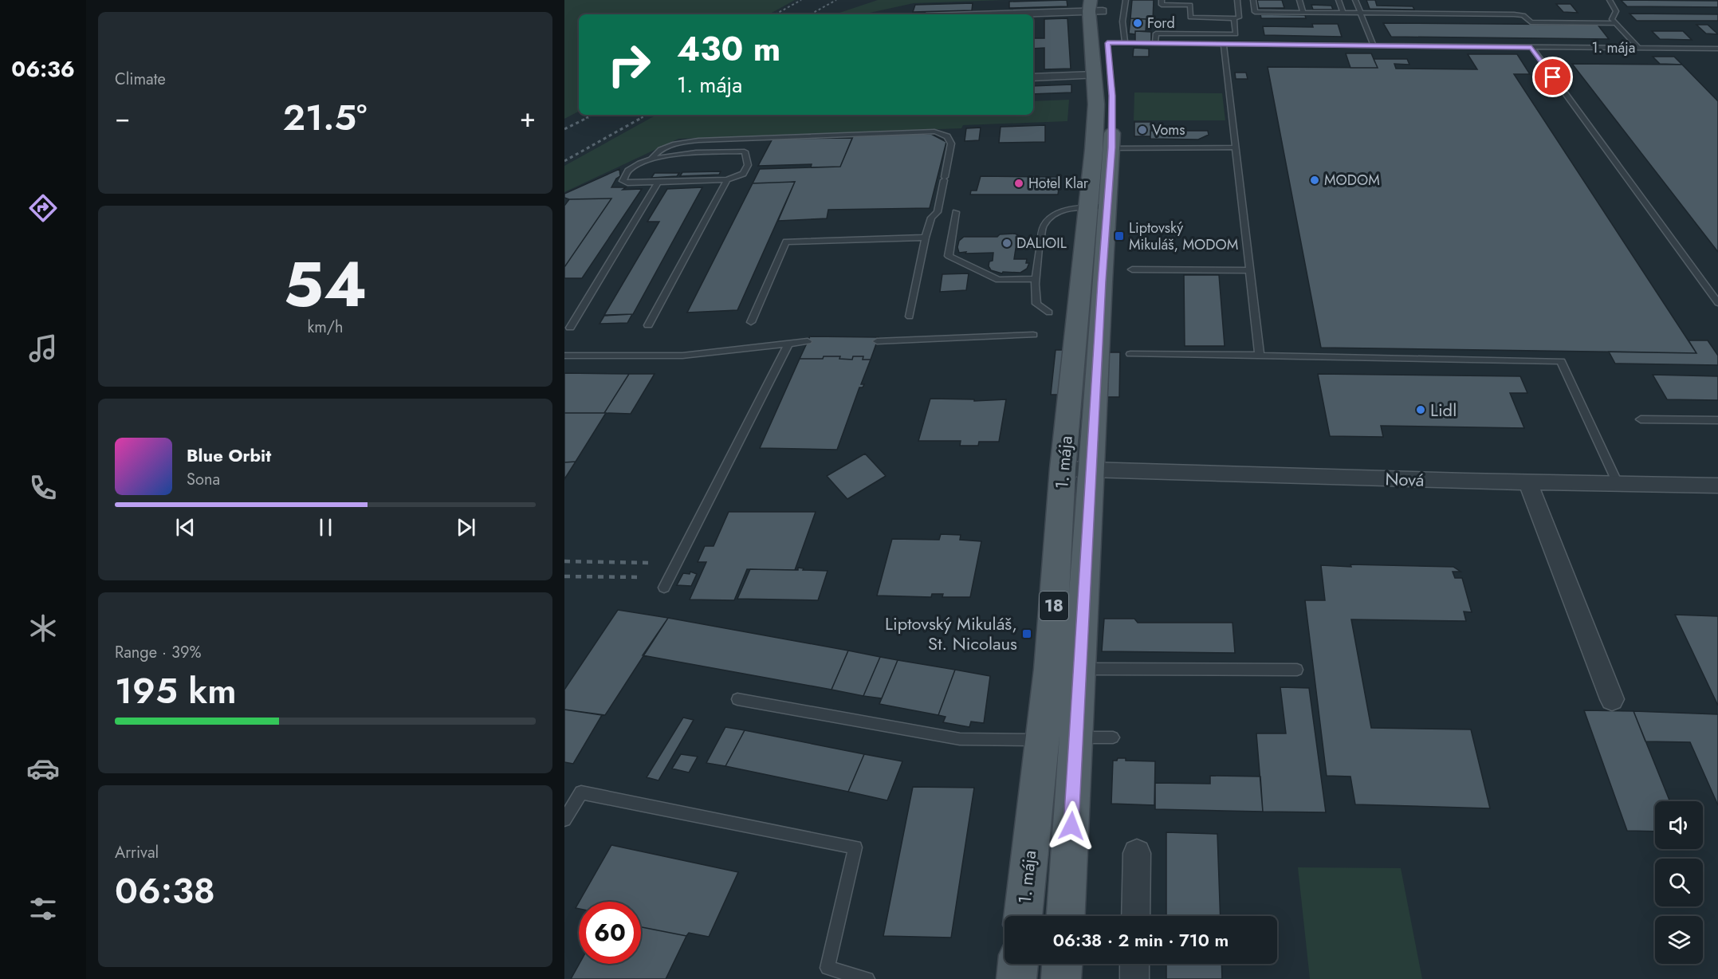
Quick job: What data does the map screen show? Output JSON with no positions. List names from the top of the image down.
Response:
{
  "streets": {
    "main road": ["1. mája", "18"],
    "street": ["Nová"]
  },
  "crossings": [
    ["1. mája", "Nová"]
  ],
  "places": {
    "other": [
      "Ford",
      "Voms",
      "MODOM",
      "Hotel Klar",
      "DALIOIL",
      "Lidl"
    ],
    "transit": ["Liptovský Mikuláš, MODOM", "Liptovský Mikuláš, St. Nicolaus"]
  },
  "page": {
    "tabs": "06:36",
    "tile": [
      "Climate",
      ["54", "km/h"],
      ["Range · 39%", "195 km"],
      ["Arrival", "06:38"]
    ],
    "turn": ["430 m", "1. mája"],
    "heat": ["−", "21.5°", "+"],
    "song": ["Blue Orbit", "Sona"],
    "limit": "60",
    "trip": "06:38 · 2 min · 710 m"
  }
}
